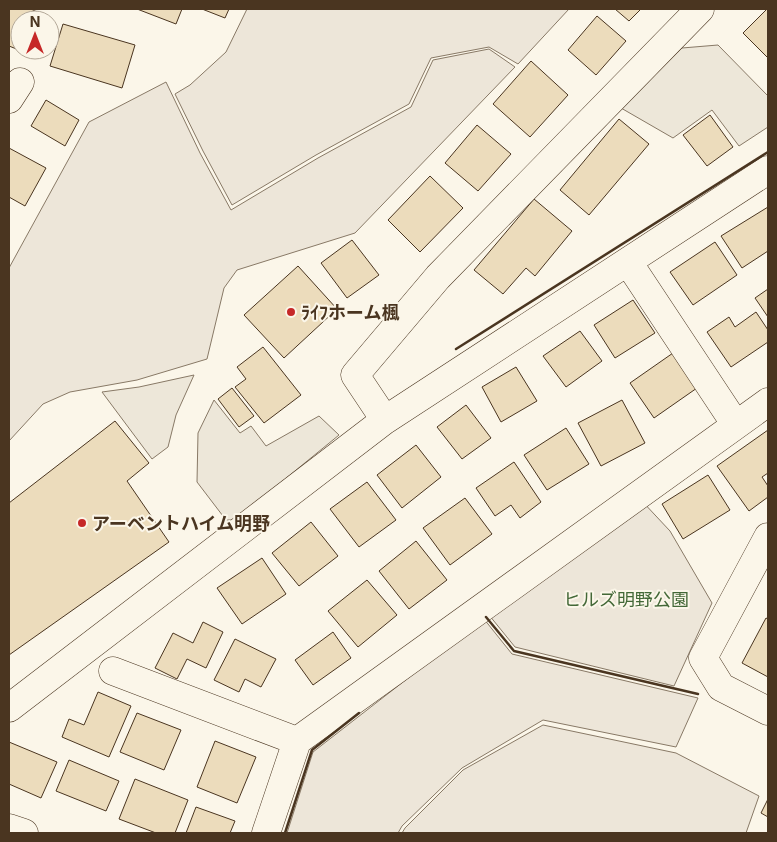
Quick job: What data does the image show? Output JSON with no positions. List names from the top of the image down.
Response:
{
  "parks": ["ヒルズ明野公園"],
  "places": ["ﾗｲﾌホーム楓", "アーベントハイム明野"],
  "north": "top"
}
